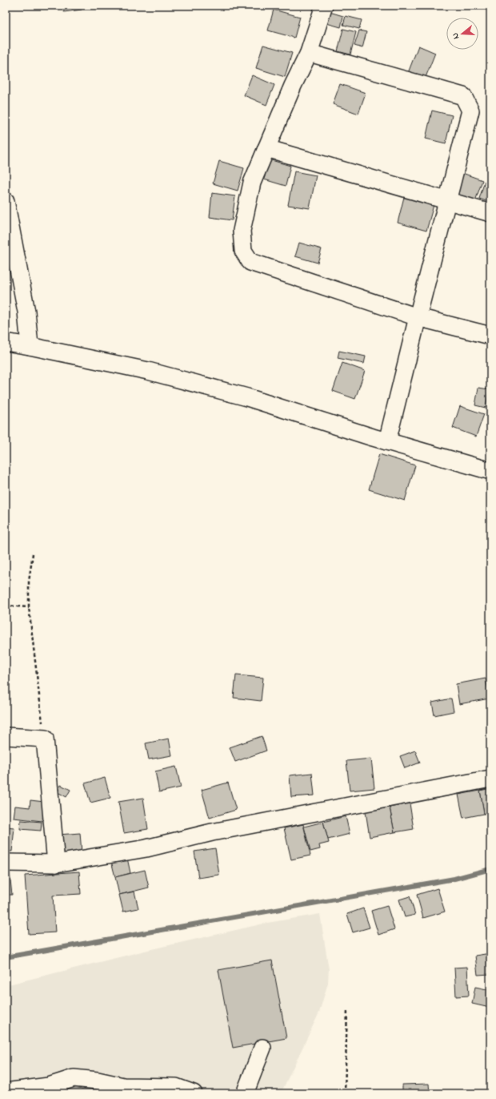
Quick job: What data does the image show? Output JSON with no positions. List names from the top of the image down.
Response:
{
  "north": "left"
}
